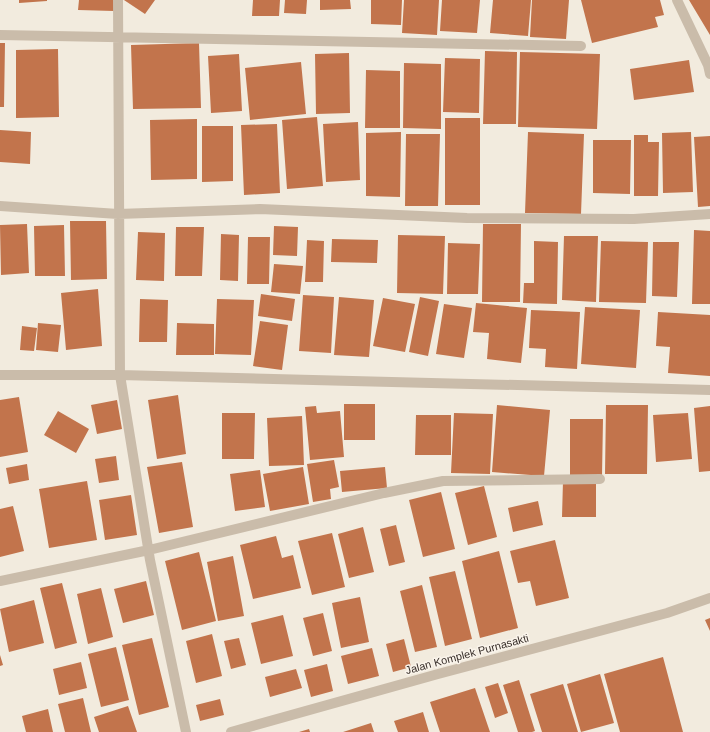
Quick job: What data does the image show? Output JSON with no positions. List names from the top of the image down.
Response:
{
  "streets": {
    "street": ["Jalan Komplek Purnasakti"]
  }
}
